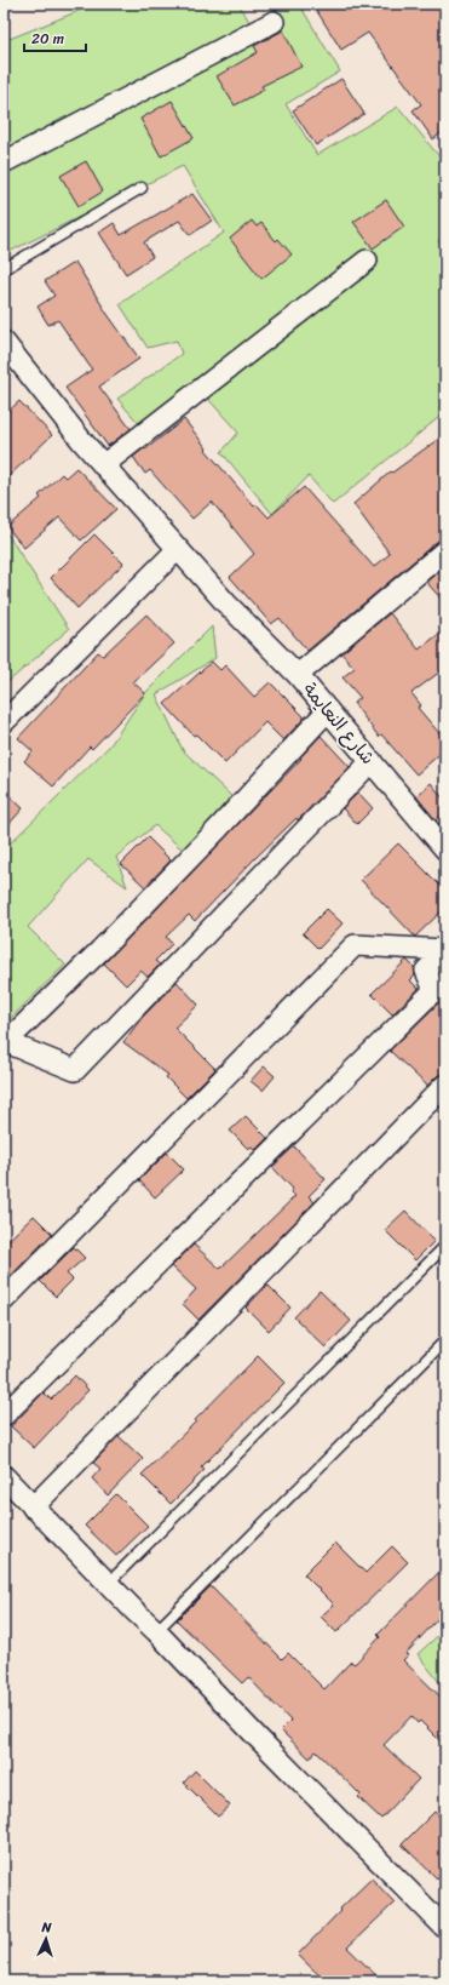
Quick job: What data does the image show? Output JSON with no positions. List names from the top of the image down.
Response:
{
  "streets": {
    "street": ["شارع النعايمة"]
  },
  "scale_bar": "20 m",
  "north": "top"
}
